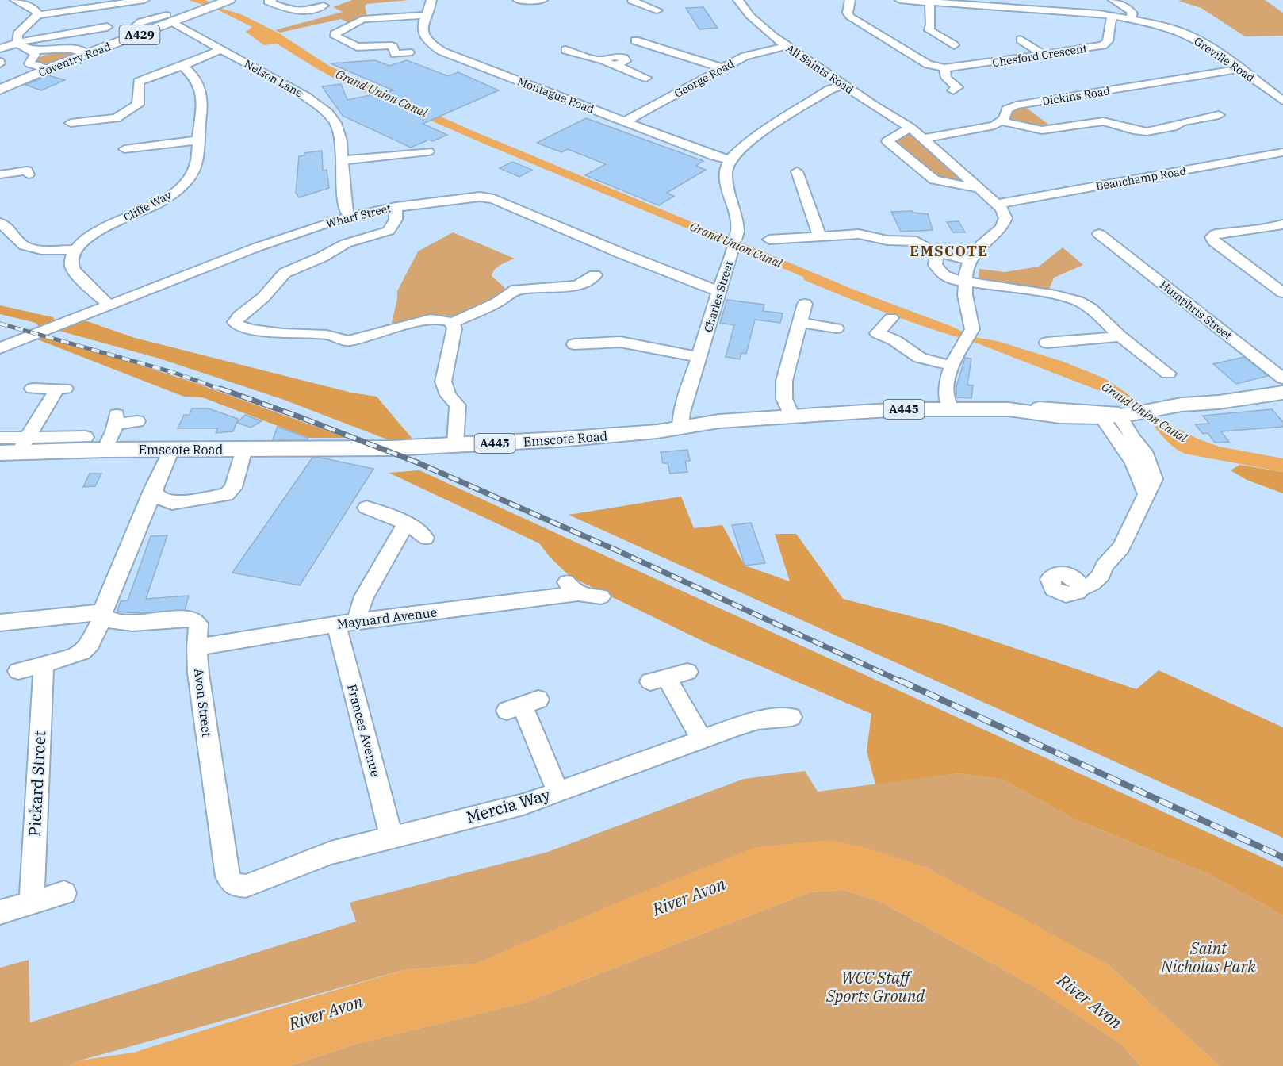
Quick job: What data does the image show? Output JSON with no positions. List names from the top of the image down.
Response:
{
  "streets": {
    "main road": [
      "A429",
      "Coventry Road",
      "A445",
      "Emscote Road"
    ],
    "street": [
      "Chesford Crescent",
      "Greville Road",
      "All Saints Road",
      "Nelson Lane",
      "George Road",
      "Montague Road",
      "Dickins Road",
      "Beauchamp Road",
      "Cliffe Way",
      "Wharf Street",
      "Charles Street",
      "Humphris Street",
      "Maynard Avenue",
      "Avon Street",
      "Frances Avenue",
      "Pickard Street",
      "Mercia Way"
    ]
  },
  "crossings": [
    ["Chesford Crescent", "Greville Road"],
    ["Coventry Road", "Nelson Lane"],
    ["Greville Road", "Dickins Road"],
    ["All Saints Road", "George Road"],
    ["All Saints Road", "Dickins Road"],
    ["All Saints Road", "Beauchamp Road"],
    ["Nelson Lane", "Wharf Street"],
    ["George Road", "Montague Road"],
    ["Montague Road", "Charles Street"],
    ["Wharf Street", "Charles Street"],
    ["Charles Street", "Emscote Road"],
    ["Maynard Avenue", "Avon Street"],
    ["Maynard Avenue", "Frances Avenue"],
    ["Avon Street", "Mercia Way"],
    ["Frances Avenue", "Mercia Way"]
  ],
  "districts": ["EMSCOTE"],
  "water": ["Grand Union Canal", "River Avon"],
  "parks": ["Saint Nicholas Park", "WCC Staff Sports Ground"]
}
